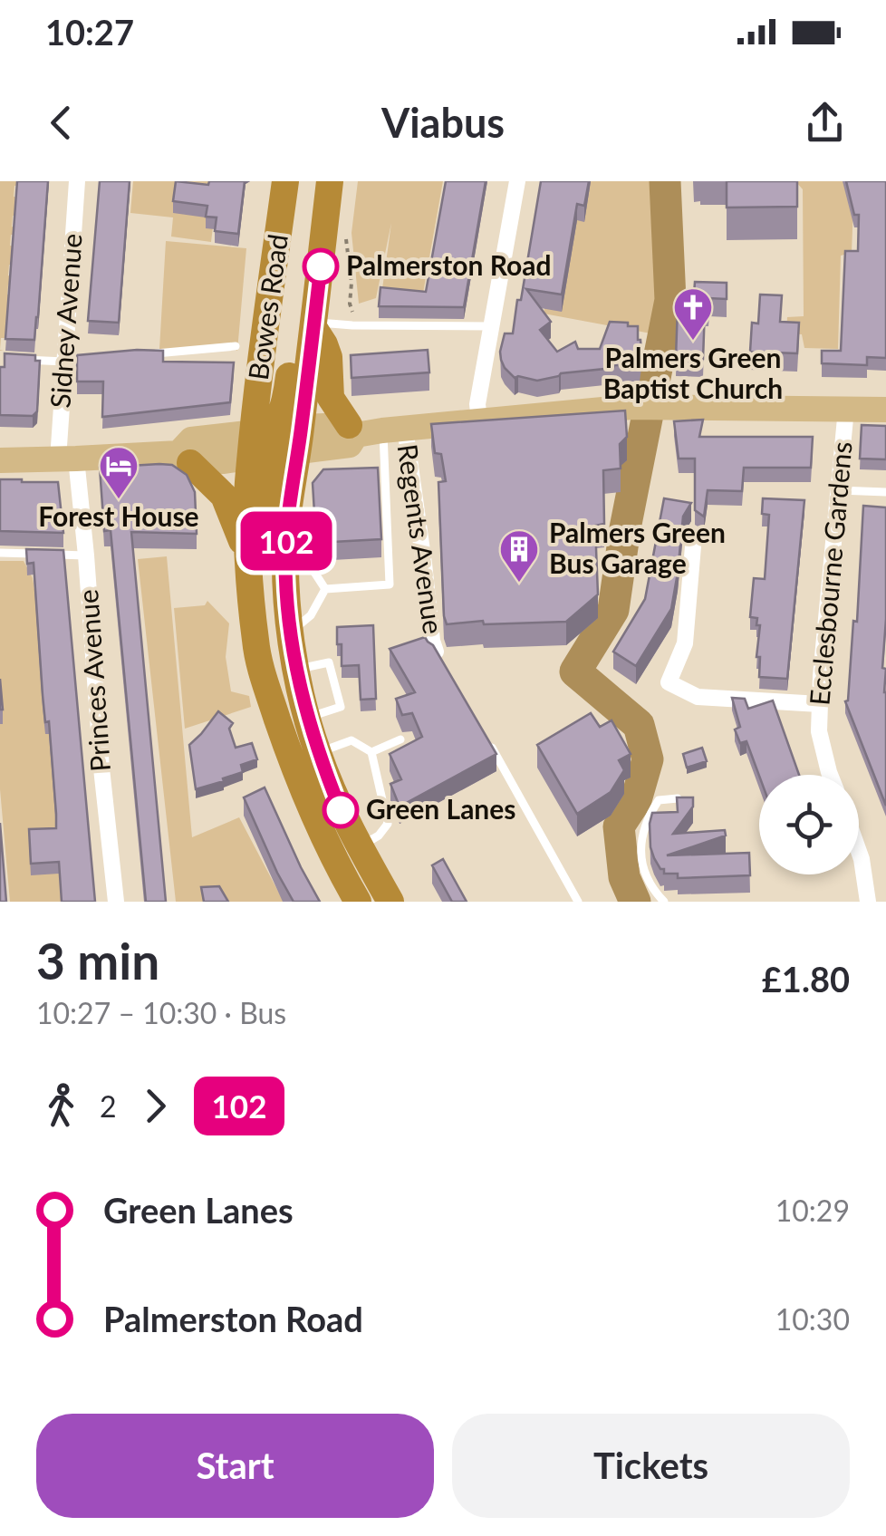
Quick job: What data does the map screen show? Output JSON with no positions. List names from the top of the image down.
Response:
{
  "streets": {
    "highway": ["Bowes Road"],
    "street": [
      "Sidney Avenue",
      "Regents Avenue",
      "Ecclesbourne Gardens",
      "Princes Avenue"
    ]
  },
  "crossings": [
    ["Sidney Avenue", "Princes Avenue"]
  ],
  "places": {
    "other": ["Palmerston Road", "Green Lanes"],
    "church": ["Palmers Green Baptist Church"],
    "hotel": ["Forest House"],
    "building": ["Palmers Green Bus Garage"]
  },
  "lines": ["bus line 102"],
  "page": {
    "status": "10:27",
    "header": "Viabus",
    "on_map": "102",
    "heading": ["3 min", "10:27 – 10:30 · Bus", "£1.80"],
    "legs": ["2", "102"],
    "list": [
      {
        "name": "Green Lanes",
        "value": "10:29"
      },
      {
        "name": "Palmerston Road",
        "value": "10:30"
      }
    ],
    "buttons": ["Start", "Tickets"]
  }
}
